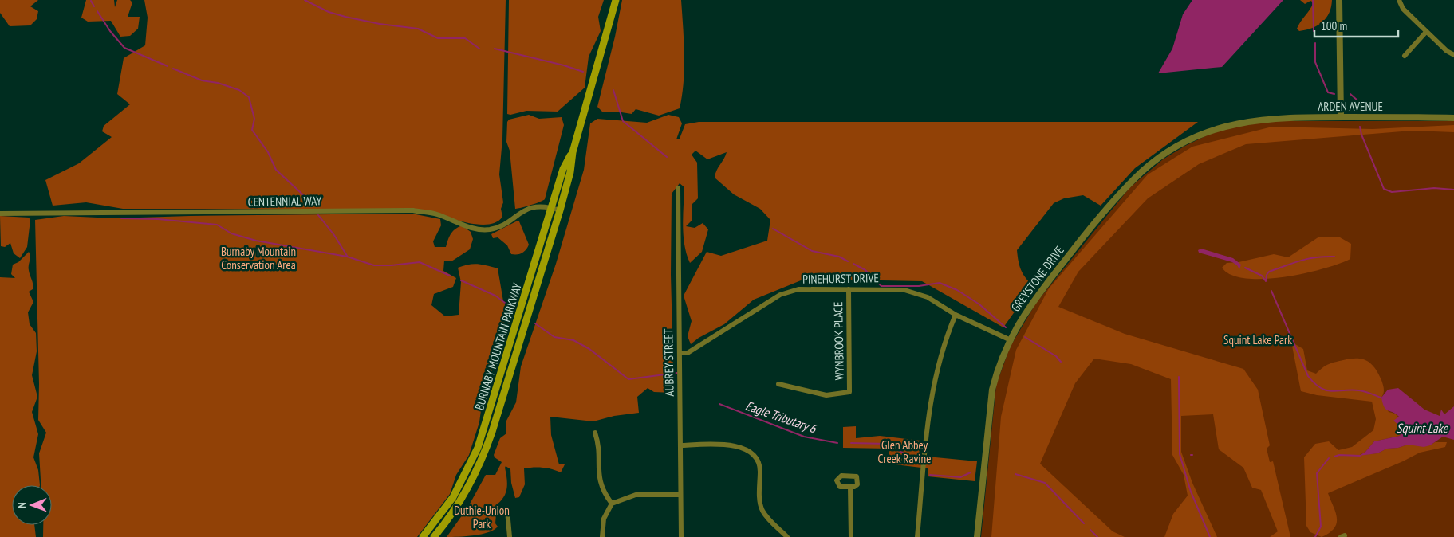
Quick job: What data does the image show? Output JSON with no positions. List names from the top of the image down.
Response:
{
  "streets": {
    "main road": ["BURNABY MOUNTAIN PARKWAY"],
    "street": [
      "ARDEN AVENUE",
      "CENTENNIAL WAY",
      "PINEHURST DRIVE",
      "GREYSTONE DRIVE",
      "WYNBROOK PLACE",
      "AUBREY STREET"
    ]
  },
  "crossings": [
    ["ARDEN AVENUE", "GREYSTONE DRIVE"],
    ["CENTENNIAL WAY", "BURNABY MOUNTAIN PARKWAY"],
    ["PINEHURST DRIVE", "GREYSTONE DRIVE"],
    ["PINEHURST DRIVE", "WYNBROOK PLACE"],
    ["PINEHURST DRIVE", "AUBREY STREET"]
  ],
  "water": ["Eagle Tributary 6", "Squint Lake"],
  "parks": [
    "Burnaby Mountain Conservation Area",
    "Squint Lake Park",
    "Glen Abbey Creek Ravine",
    "Duthie-Union Park"
  ],
  "scale_bar": "100 m",
  "north": "left"
}
